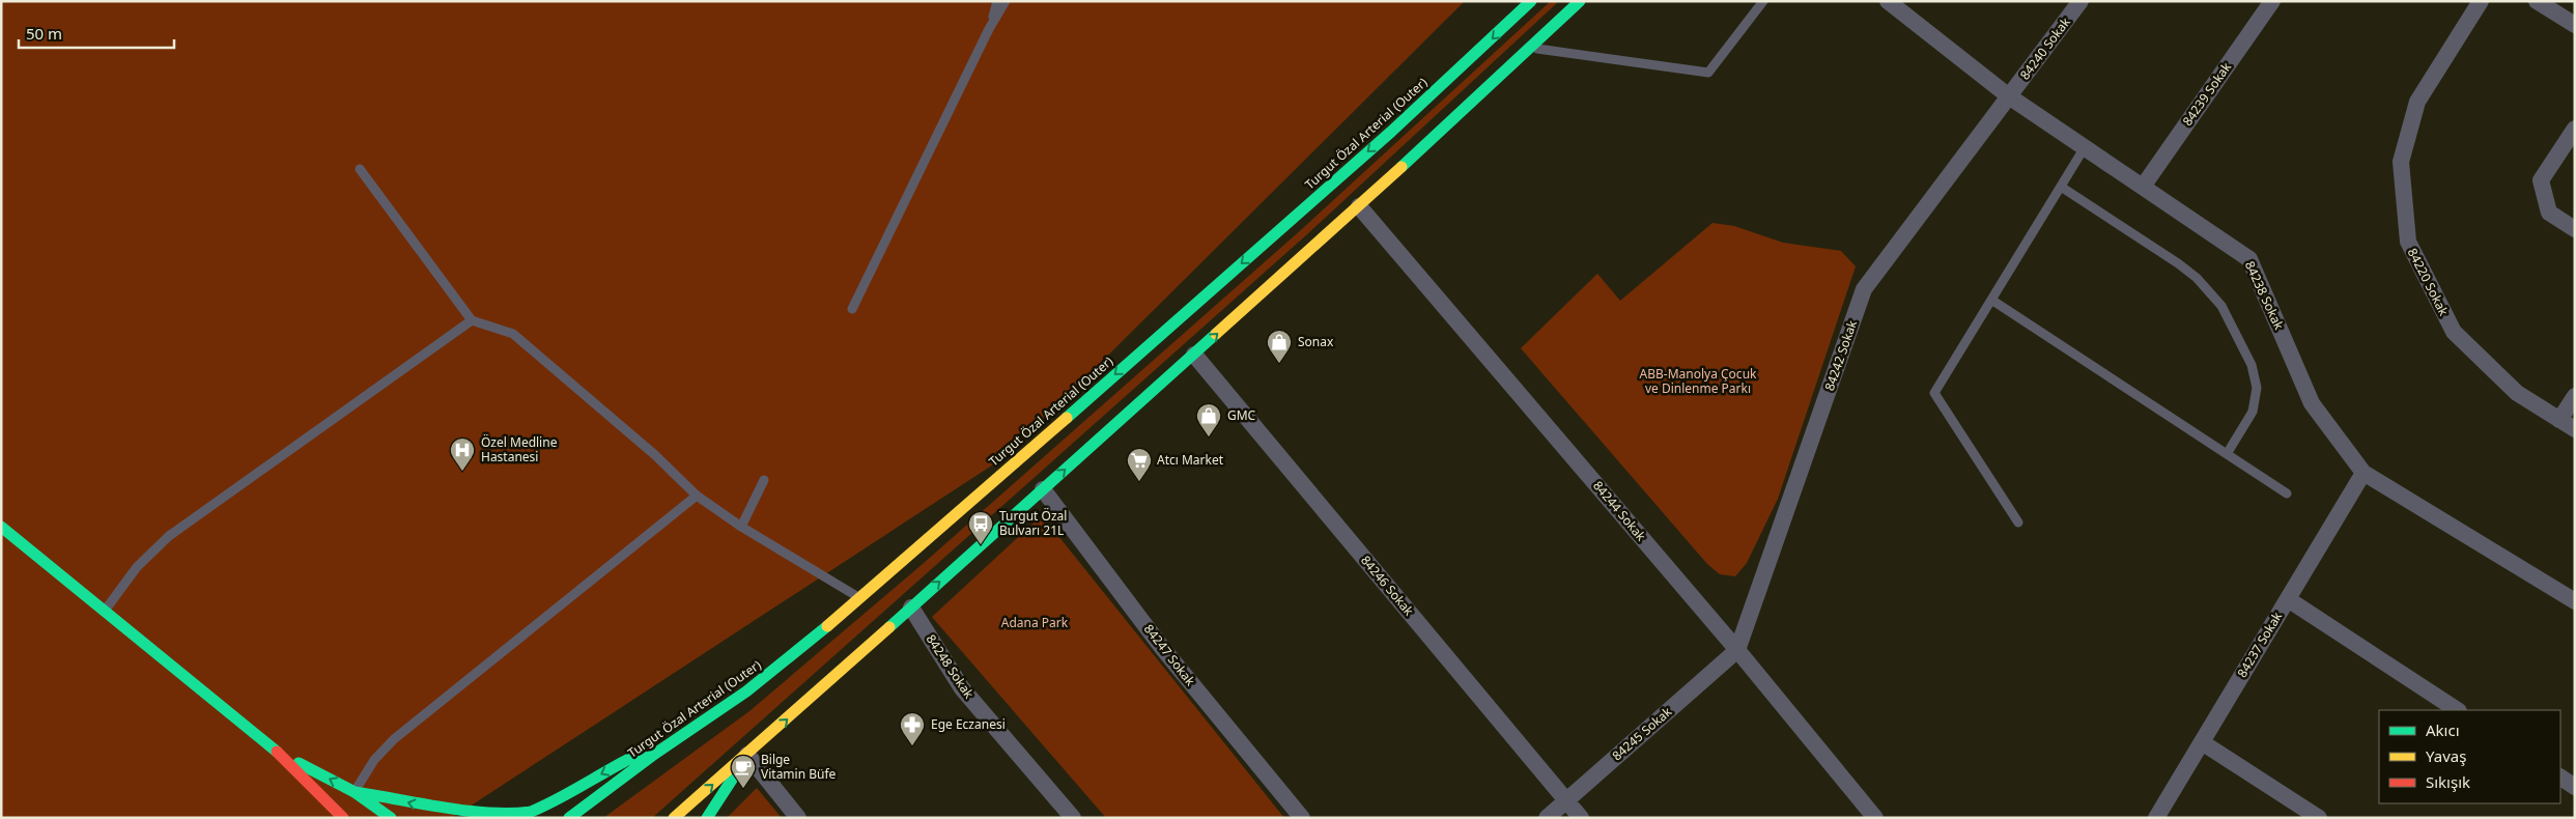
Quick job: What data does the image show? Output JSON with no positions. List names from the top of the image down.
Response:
{
  "streets": {
    "main road": ["Turgut Özal Arterial (Outer)"],
    "street": [
      "84240 Sokak",
      "84239 Sokak",
      "84220 Sokak",
      "84238 Sokak",
      "84242 Sokak",
      "84244 Sokak",
      "84246 Sokak",
      "84237 Sokak",
      "84247 Sokak",
      "84248 Sokak",
      "84245 Sokak"
    ]
  },
  "crossings": [
    ["84240 Sokak", "84238 Sokak"],
    ["84240 Sokak", "84242 Sokak"],
    ["84239 Sokak", "84238 Sokak"],
    ["84238 Sokak", "84242 Sokak"],
    ["84238 Sokak", "84237 Sokak"],
    ["84242 Sokak", "84244 Sokak"],
    ["84242 Sokak", "84245 Sokak"],
    ["84244 Sokak", "84245 Sokak"],
    ["84246 Sokak", "84245 Sokak"]
  ],
  "parks": ["ABB-Manolya Çocuk ve Dinlenme Parkı", "Adana Park"],
  "places": {
    "shop": ["Sonax", "GMC"],
    "hospital": ["Özel Medline Hastanesi"],
    "supermarket": ["Atcı Market"],
    "bus stop": ["Turgut Özal Bulvarı 21L"],
    "pharmacy": ["Ege Eczanesi"],
    "cafe": ["Bilge Vitamin Büfe"]
  },
  "legend": ["Akıcı", "Yavaş", "Sıkışık"],
  "scale_bar": "50 m"
}
